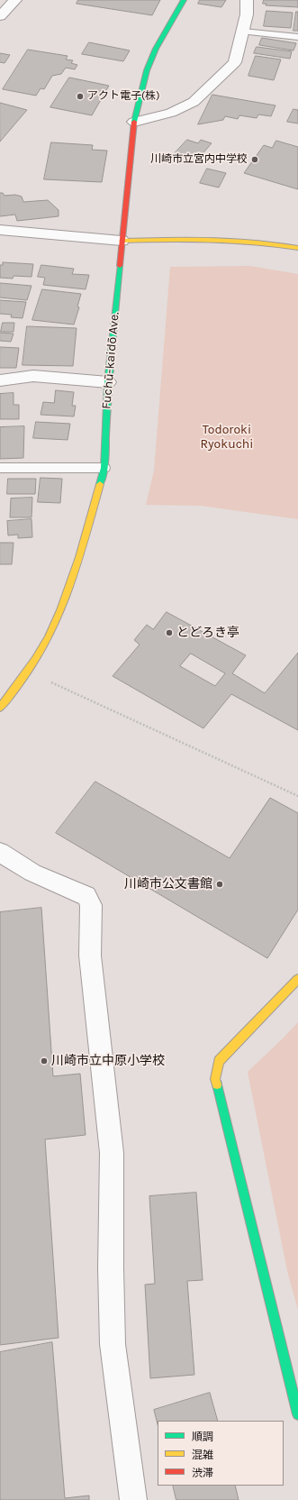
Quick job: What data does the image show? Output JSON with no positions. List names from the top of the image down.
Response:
{
  "streets": {
    "main road": ["Fuchū-kaidō Ave."]
  },
  "parks": ["Todoroki Ryokuchi"],
  "places": [
    "アクト電子(株)",
    "川崎市立宮内中学校",
    "とどろき亭",
    "川崎市公文書館",
    "川崎市立中原小学校"
  ],
  "legend": ["順調", "混雑", "渋滞"]
}
